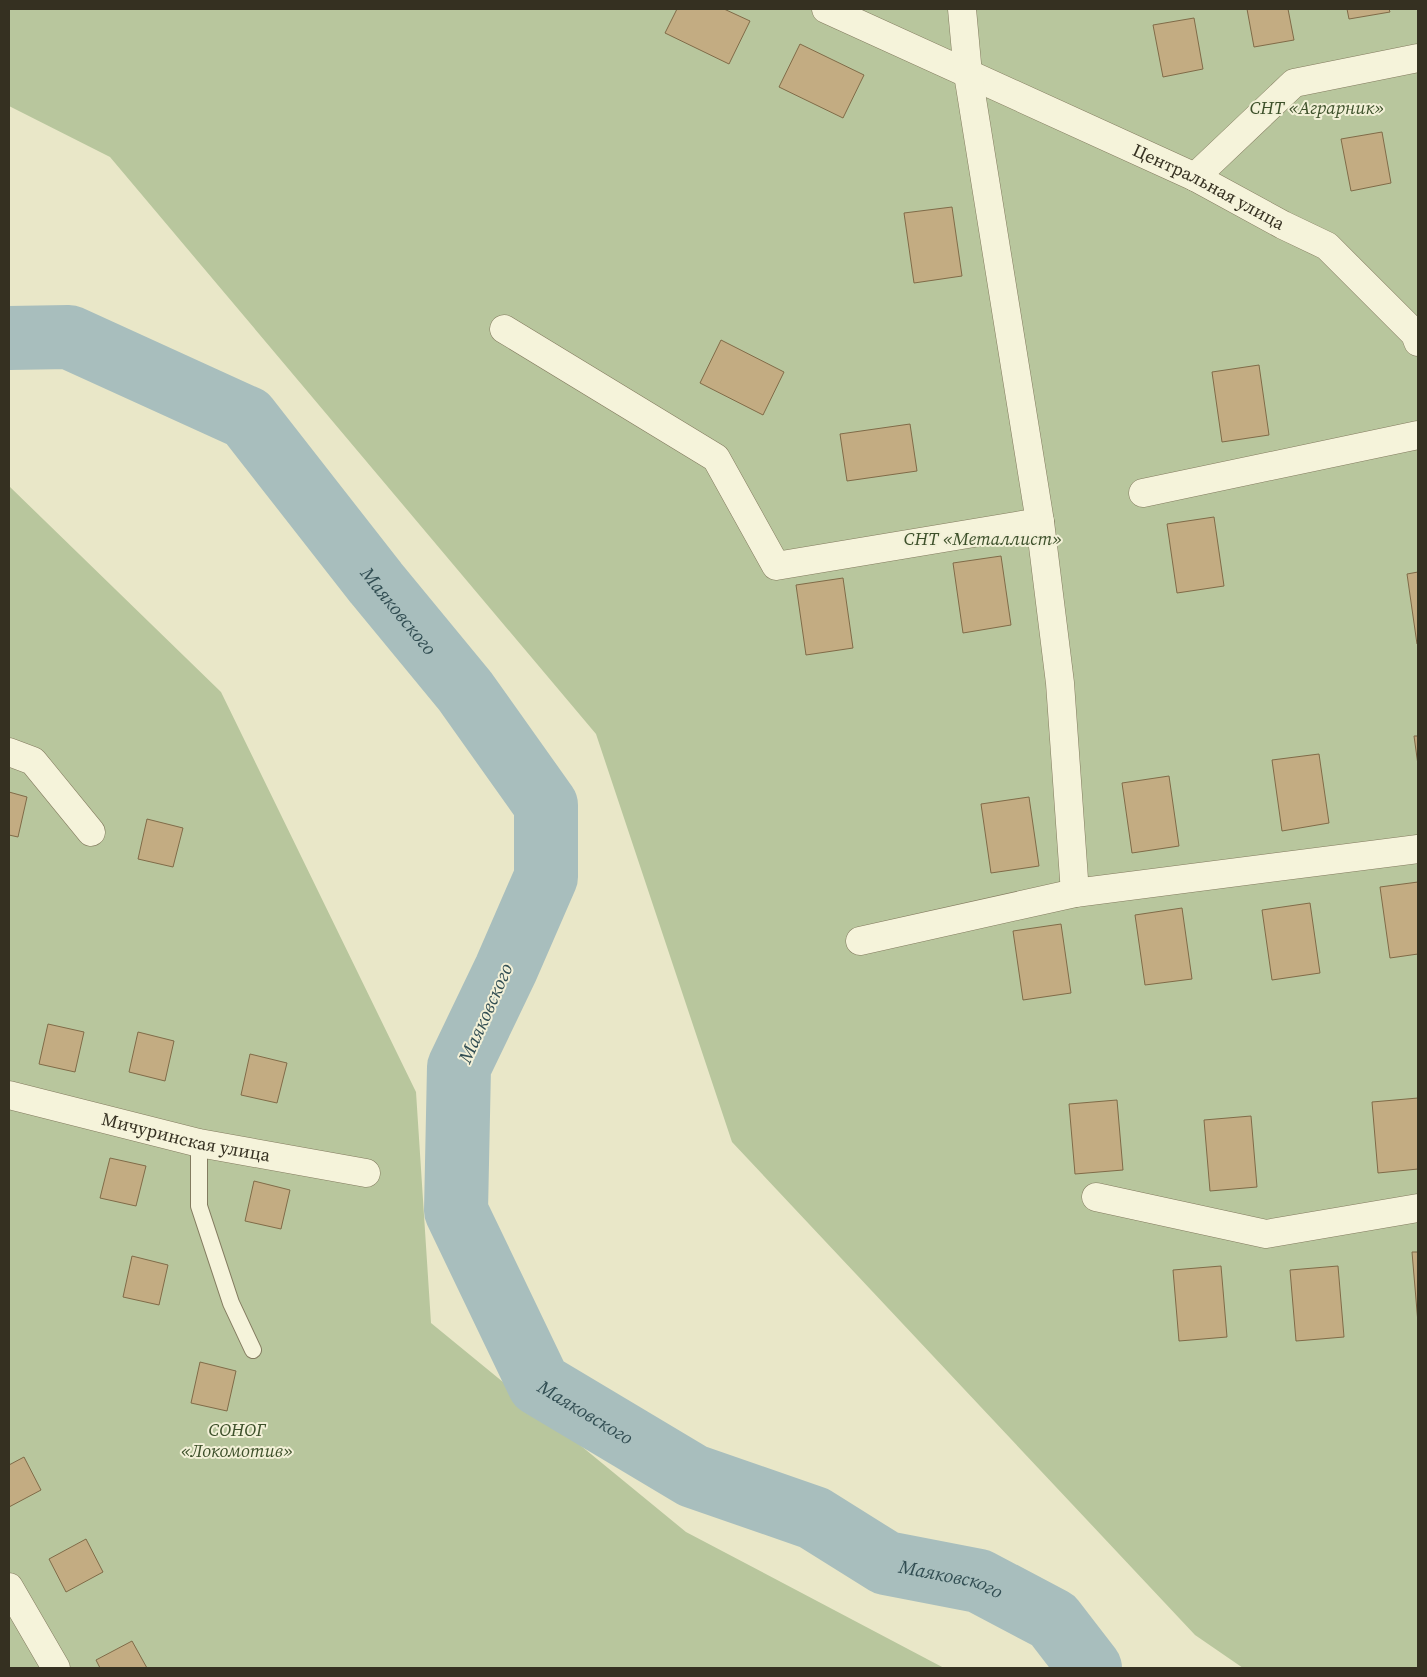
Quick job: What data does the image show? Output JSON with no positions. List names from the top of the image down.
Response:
{
  "streets": {
    "street": ["Центральная улица", "Мичуринская улица"]
  },
  "water": ["Маяковского"],
  "parks": ["СНТ «Аграрник»", "СНТ «Металлист»", "СОНОГ «Локомотив»"]
}
